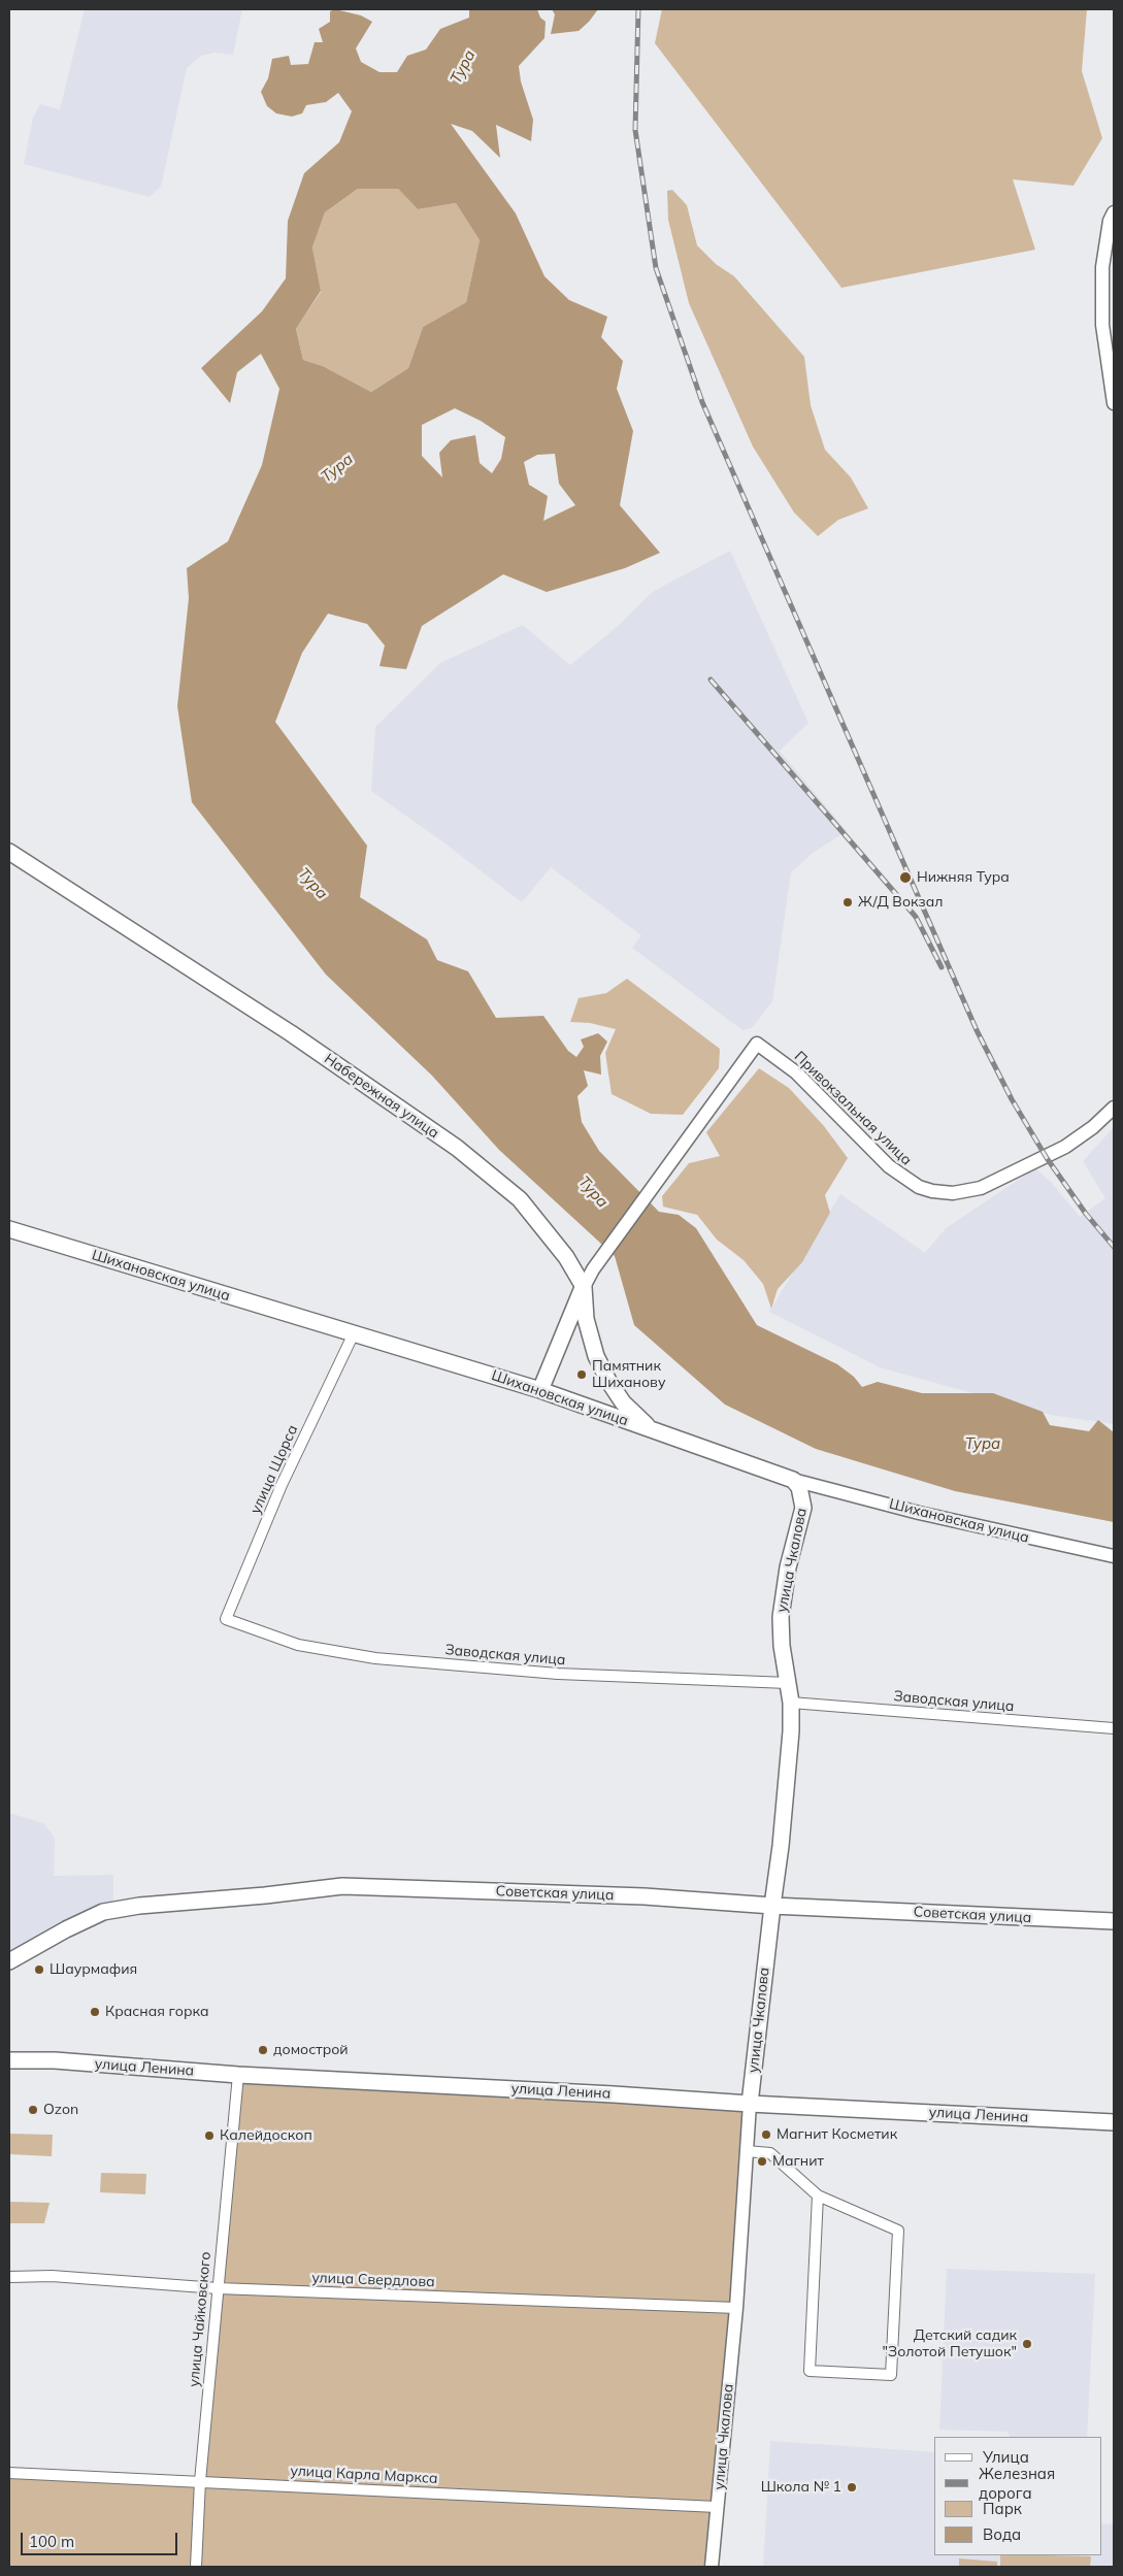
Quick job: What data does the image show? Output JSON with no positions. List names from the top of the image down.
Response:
{
  "streets": {
    "main road": [
      "Набережная улица",
      "Шихановская улица",
      "улица Чкалова",
      "Советская улица",
      "улица Ленина"
    ],
    "street": [
      "Привокзальная улица",
      "улица Щорса",
      "Заводская улица",
      "улица Свердлова",
      "улица Чайковского",
      "улица Карла Маркса"
    ]
  },
  "crossings": [
    ["Набережная улица", "Привокзальная улица"],
    ["Набережная улица", "Шихановская улица"],
    ["Шихановская улица", "улица Щорса"],
    ["Шихановская улица", "улица Чкалова"],
    ["улица Щорса", "Заводская улица"],
    ["улица Чкалова", "Заводская улица"],
    ["улица Чкалова", "Советская улица"],
    ["улица Чкалова", "улица Ленина"],
    ["улица Чкалова", "улица Свердлова"],
    ["улица Чкалова", "улица Карла Маркса"],
    ["улица Ленина", "улица Чайковского"],
    ["улица Свердлова", "улица Чайковского"],
    ["улица Чайковского", "улица Карла Маркса"]
  ],
  "water": ["Тура"],
  "places": [
    "Нижняя Тура",
    "Ж/Д Вокзал",
    "Памятник Шиханову",
    "Шаурмафия",
    "Красная горка",
    "домострой",
    "Ozon",
    "Магнит Косметик",
    "Калейдоскоп",
    "Магнит",
    "Детский садик \"Золотой Петушок\"",
    "Школа № 1"
  ],
  "legend": [
    "Улица",
    "Железная дорога",
    "Парк",
    "Вода"
  ],
  "scale_bar": "100 m"
}
